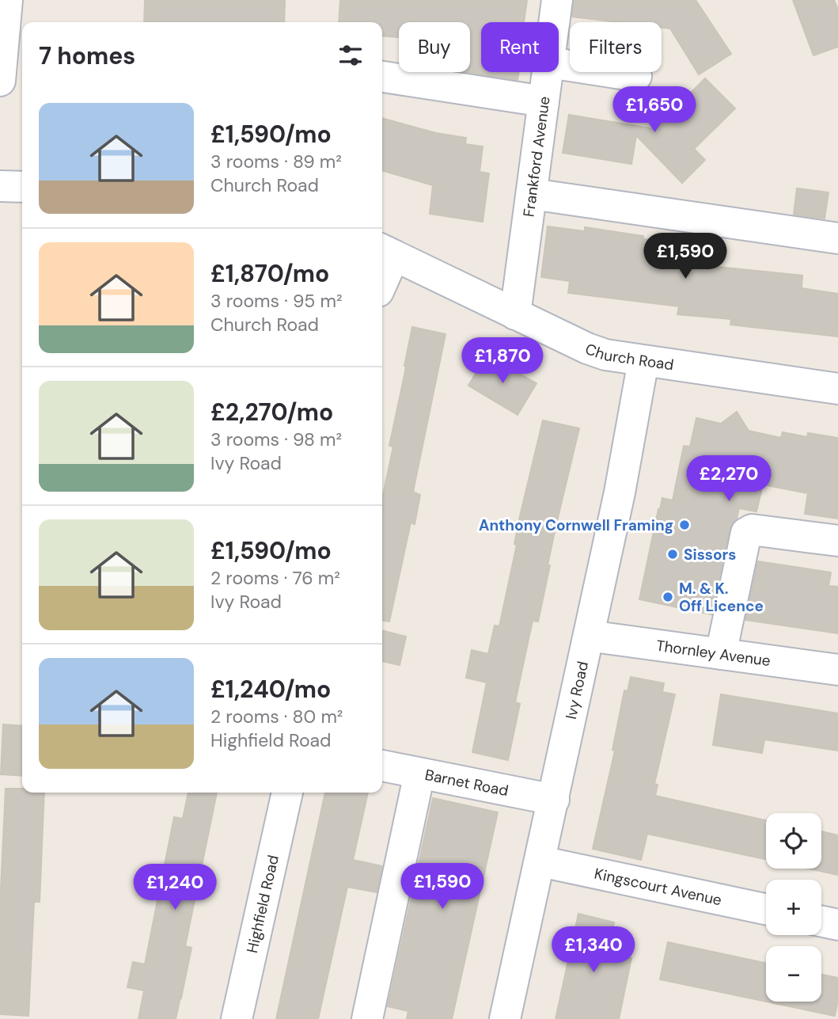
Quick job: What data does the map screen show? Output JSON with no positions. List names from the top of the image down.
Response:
{
  "streets": {
    "street": [
      "Frankford Avenue",
      "Church Road",
      "Thornley Avenue",
      "Ivy Road",
      "Barnet Road",
      "Kingscourt Avenue",
      "Highfield Road"
    ]
  },
  "crossings": [
    ["Frankford Avenue", "Church Road"],
    ["Church Road", "Ivy Road"],
    ["Thornley Avenue", "Ivy Road"],
    ["Ivy Road", "Barnet Road"],
    ["Ivy Road", "Kingscourt Avenue"]
  ],
  "places": ["Anthony Cornwell Framing", "Sissors", "M. & K. Off Licence"],
  "page": {
    "chip": ["Buy", "Rent", "Filters"],
    "heading": "7 homes",
    "price": [
      "£1,650",
      "£1,590",
      "£1,870",
      "£2,270",
      "£1,590",
      "£1,240",
      "£1,340"
    ],
    "list": [
      {
        "name": "£1,590/mo",
        "note": "3 rooms · 89 m² · Church Road"
      },
      {
        "name": "£1,870/mo",
        "note": "3 rooms · 95 m² · Church Road"
      },
      {
        "name": "£2,270/mo",
        "note": "3 rooms · 98 m² · Ivy Road"
      },
      {
        "name": "£1,590/mo",
        "note": "2 rooms · 76 m² · Ivy Road"
      },
      {
        "name": "£1,240/mo",
        "note": "2 rooms · 80 m² · Highfield Road"
      }
    ],
    "map_buttons": ["+", "−"]
  }
}
